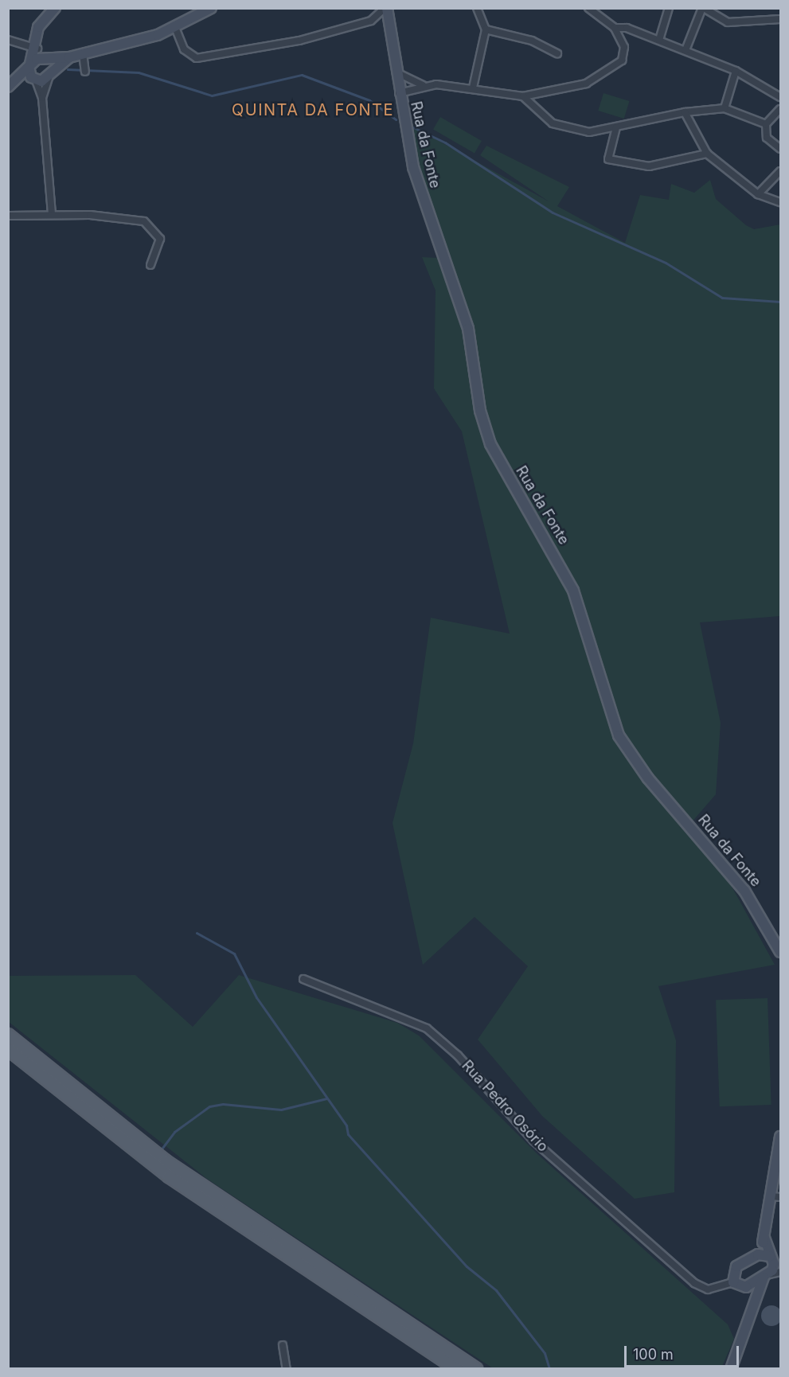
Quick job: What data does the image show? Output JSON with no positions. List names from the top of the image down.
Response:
{
  "streets": {
    "main road": ["Rua da Fonte"],
    "street": ["Rua Pedro Osório"]
  },
  "districts": ["QUINTA DA FONTE"],
  "scale_bar": "100 m"
}
